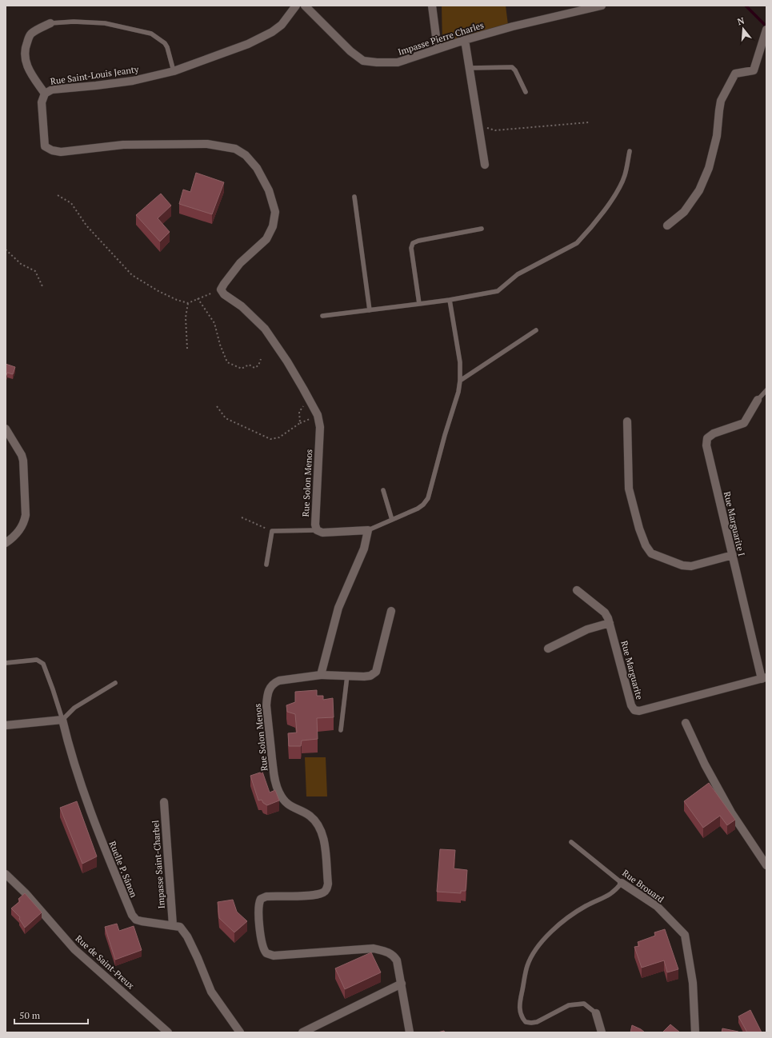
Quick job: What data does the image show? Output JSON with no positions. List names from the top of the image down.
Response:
{
  "streets": {
    "street": [
      "Impasse Pierre Charles",
      "Rue Saint-Louis Jeanty",
      "Rue Solon Menos",
      "Rue Marguarite I",
      "Rue Marguarite",
      "Impasse Saint-Charbel",
      "Ruelle P. Sânon",
      "Rue Brouard",
      "Rue de Saint-Preux"
    ]
  },
  "crossings": [
    ["Rue Saint-Louis Jeanty", "Rue Solon Menos"],
    ["Rue Marguarite I", "Rue Marguarite"],
    ["Impasse Saint-Charbel", "Ruelle P. Sânon"]
  ],
  "scale_bar": "50 m",
  "north": "top"
}
